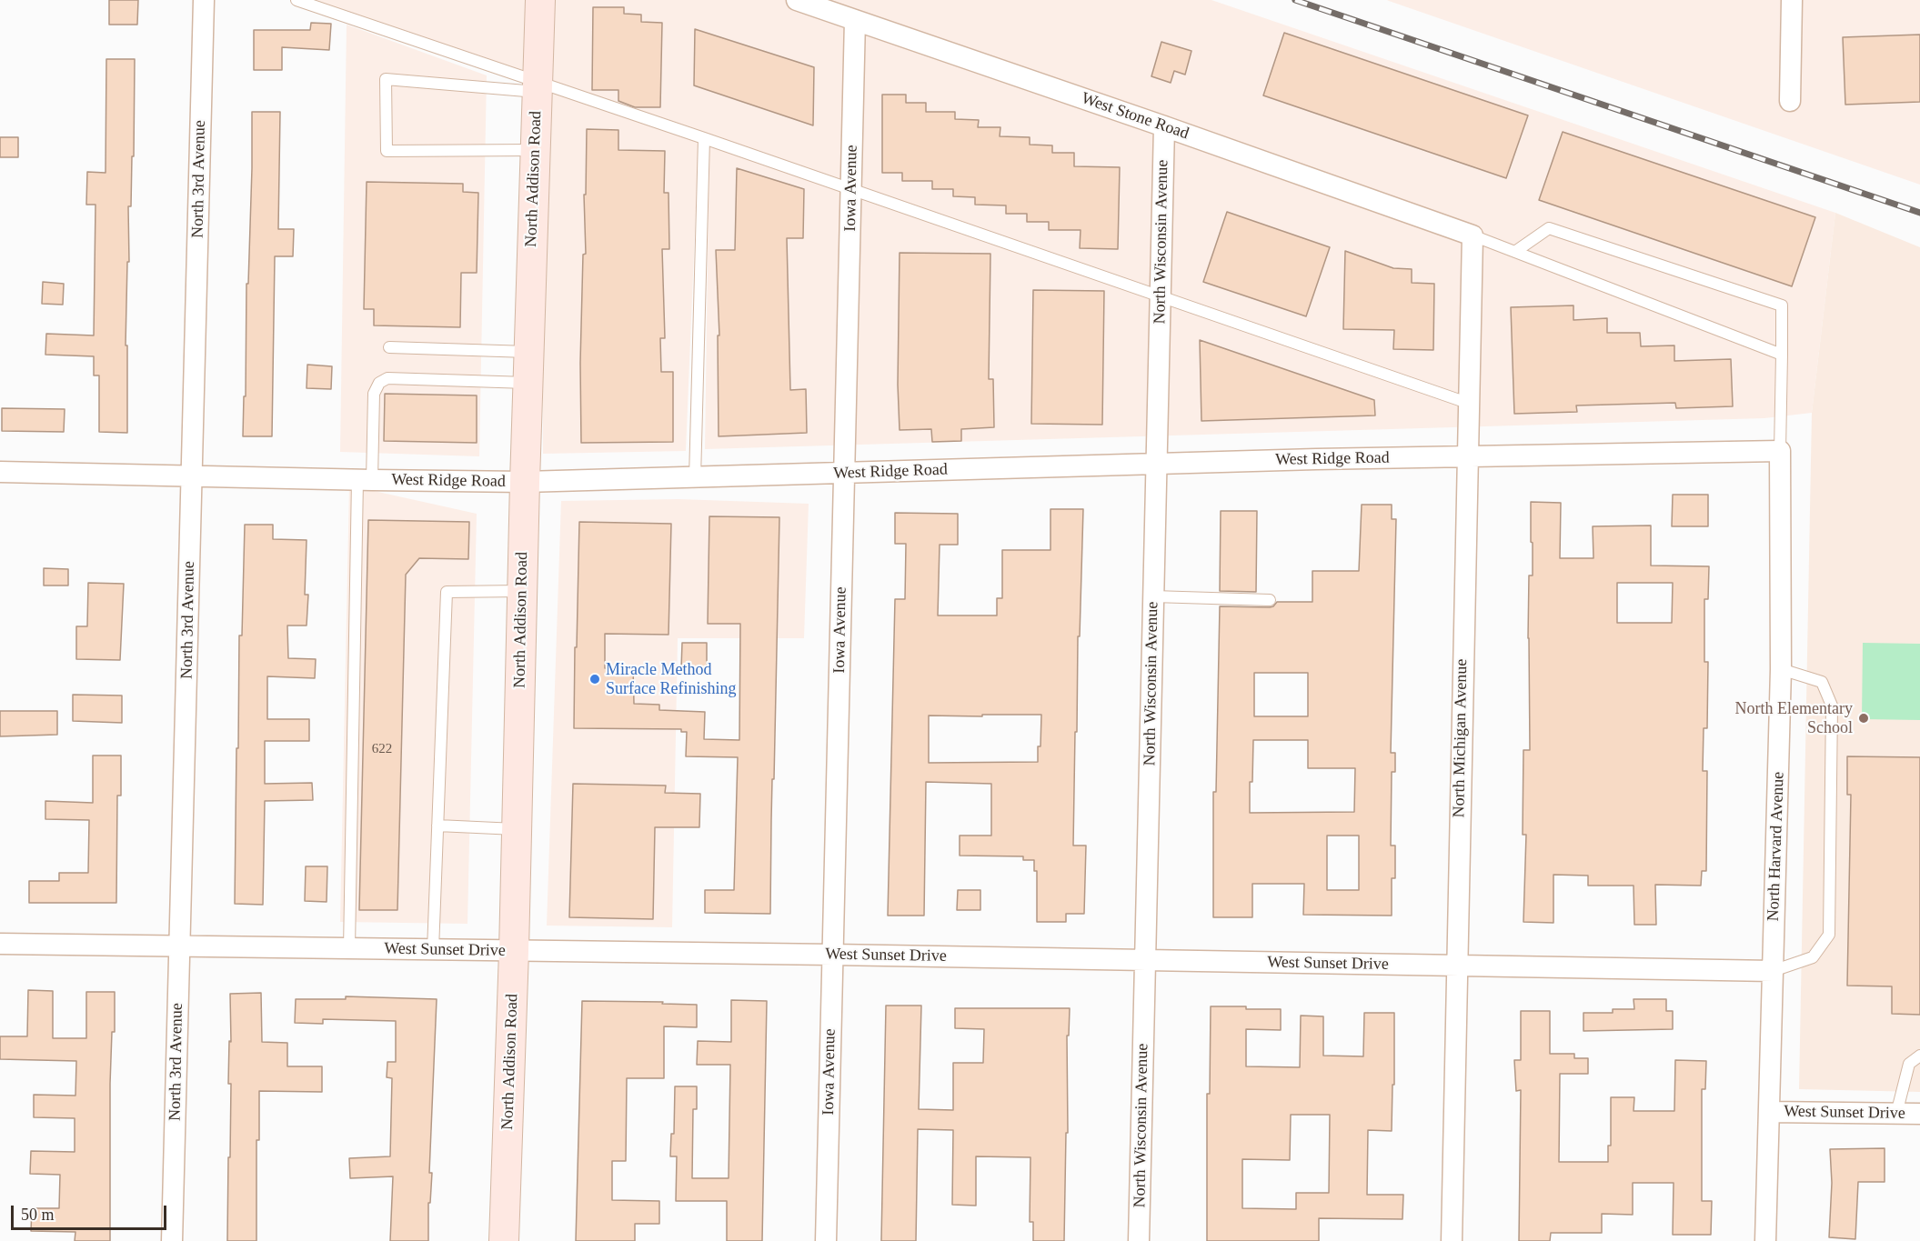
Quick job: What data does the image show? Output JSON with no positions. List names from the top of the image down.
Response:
{
  "streets": {
    "street": [
      "West Stone Road",
      "North 3rd Avenue",
      "North Addison Road",
      "Iowa Avenue",
      "North Wisconsin Avenue",
      "West Ridge Road",
      "North Michigan Avenue",
      "North Harvard Avenue",
      "West Sunset Drive"
    ]
  },
  "crossings": [
    ["West Stone Road", "Iowa Avenue"],
    ["West Stone Road", "North Wisconsin Avenue"],
    ["West Stone Road", "North Michigan Avenue"],
    ["North 3rd Avenue", "West Ridge Road"],
    ["North 3rd Avenue", "West Sunset Drive"],
    ["North Addison Road", "West Ridge Road"],
    ["North Addison Road", "West Sunset Drive"],
    ["Iowa Avenue", "West Ridge Road"],
    ["Iowa Avenue", "West Sunset Drive"],
    ["North Wisconsin Avenue", "West Ridge Road"],
    ["North Wisconsin Avenue", "West Sunset Drive"],
    ["West Ridge Road", "North Michigan Avenue"],
    ["West Ridge Road", "North Harvard Avenue"],
    ["North Michigan Avenue", "West Sunset Drive"],
    ["North Harvard Avenue", "West Sunset Drive"]
  ],
  "places": ["Miracle Method Surface Refinishing", "North Elementary School"],
  "house_numbers": ["622"],
  "scale_bar": "50 m"
}
